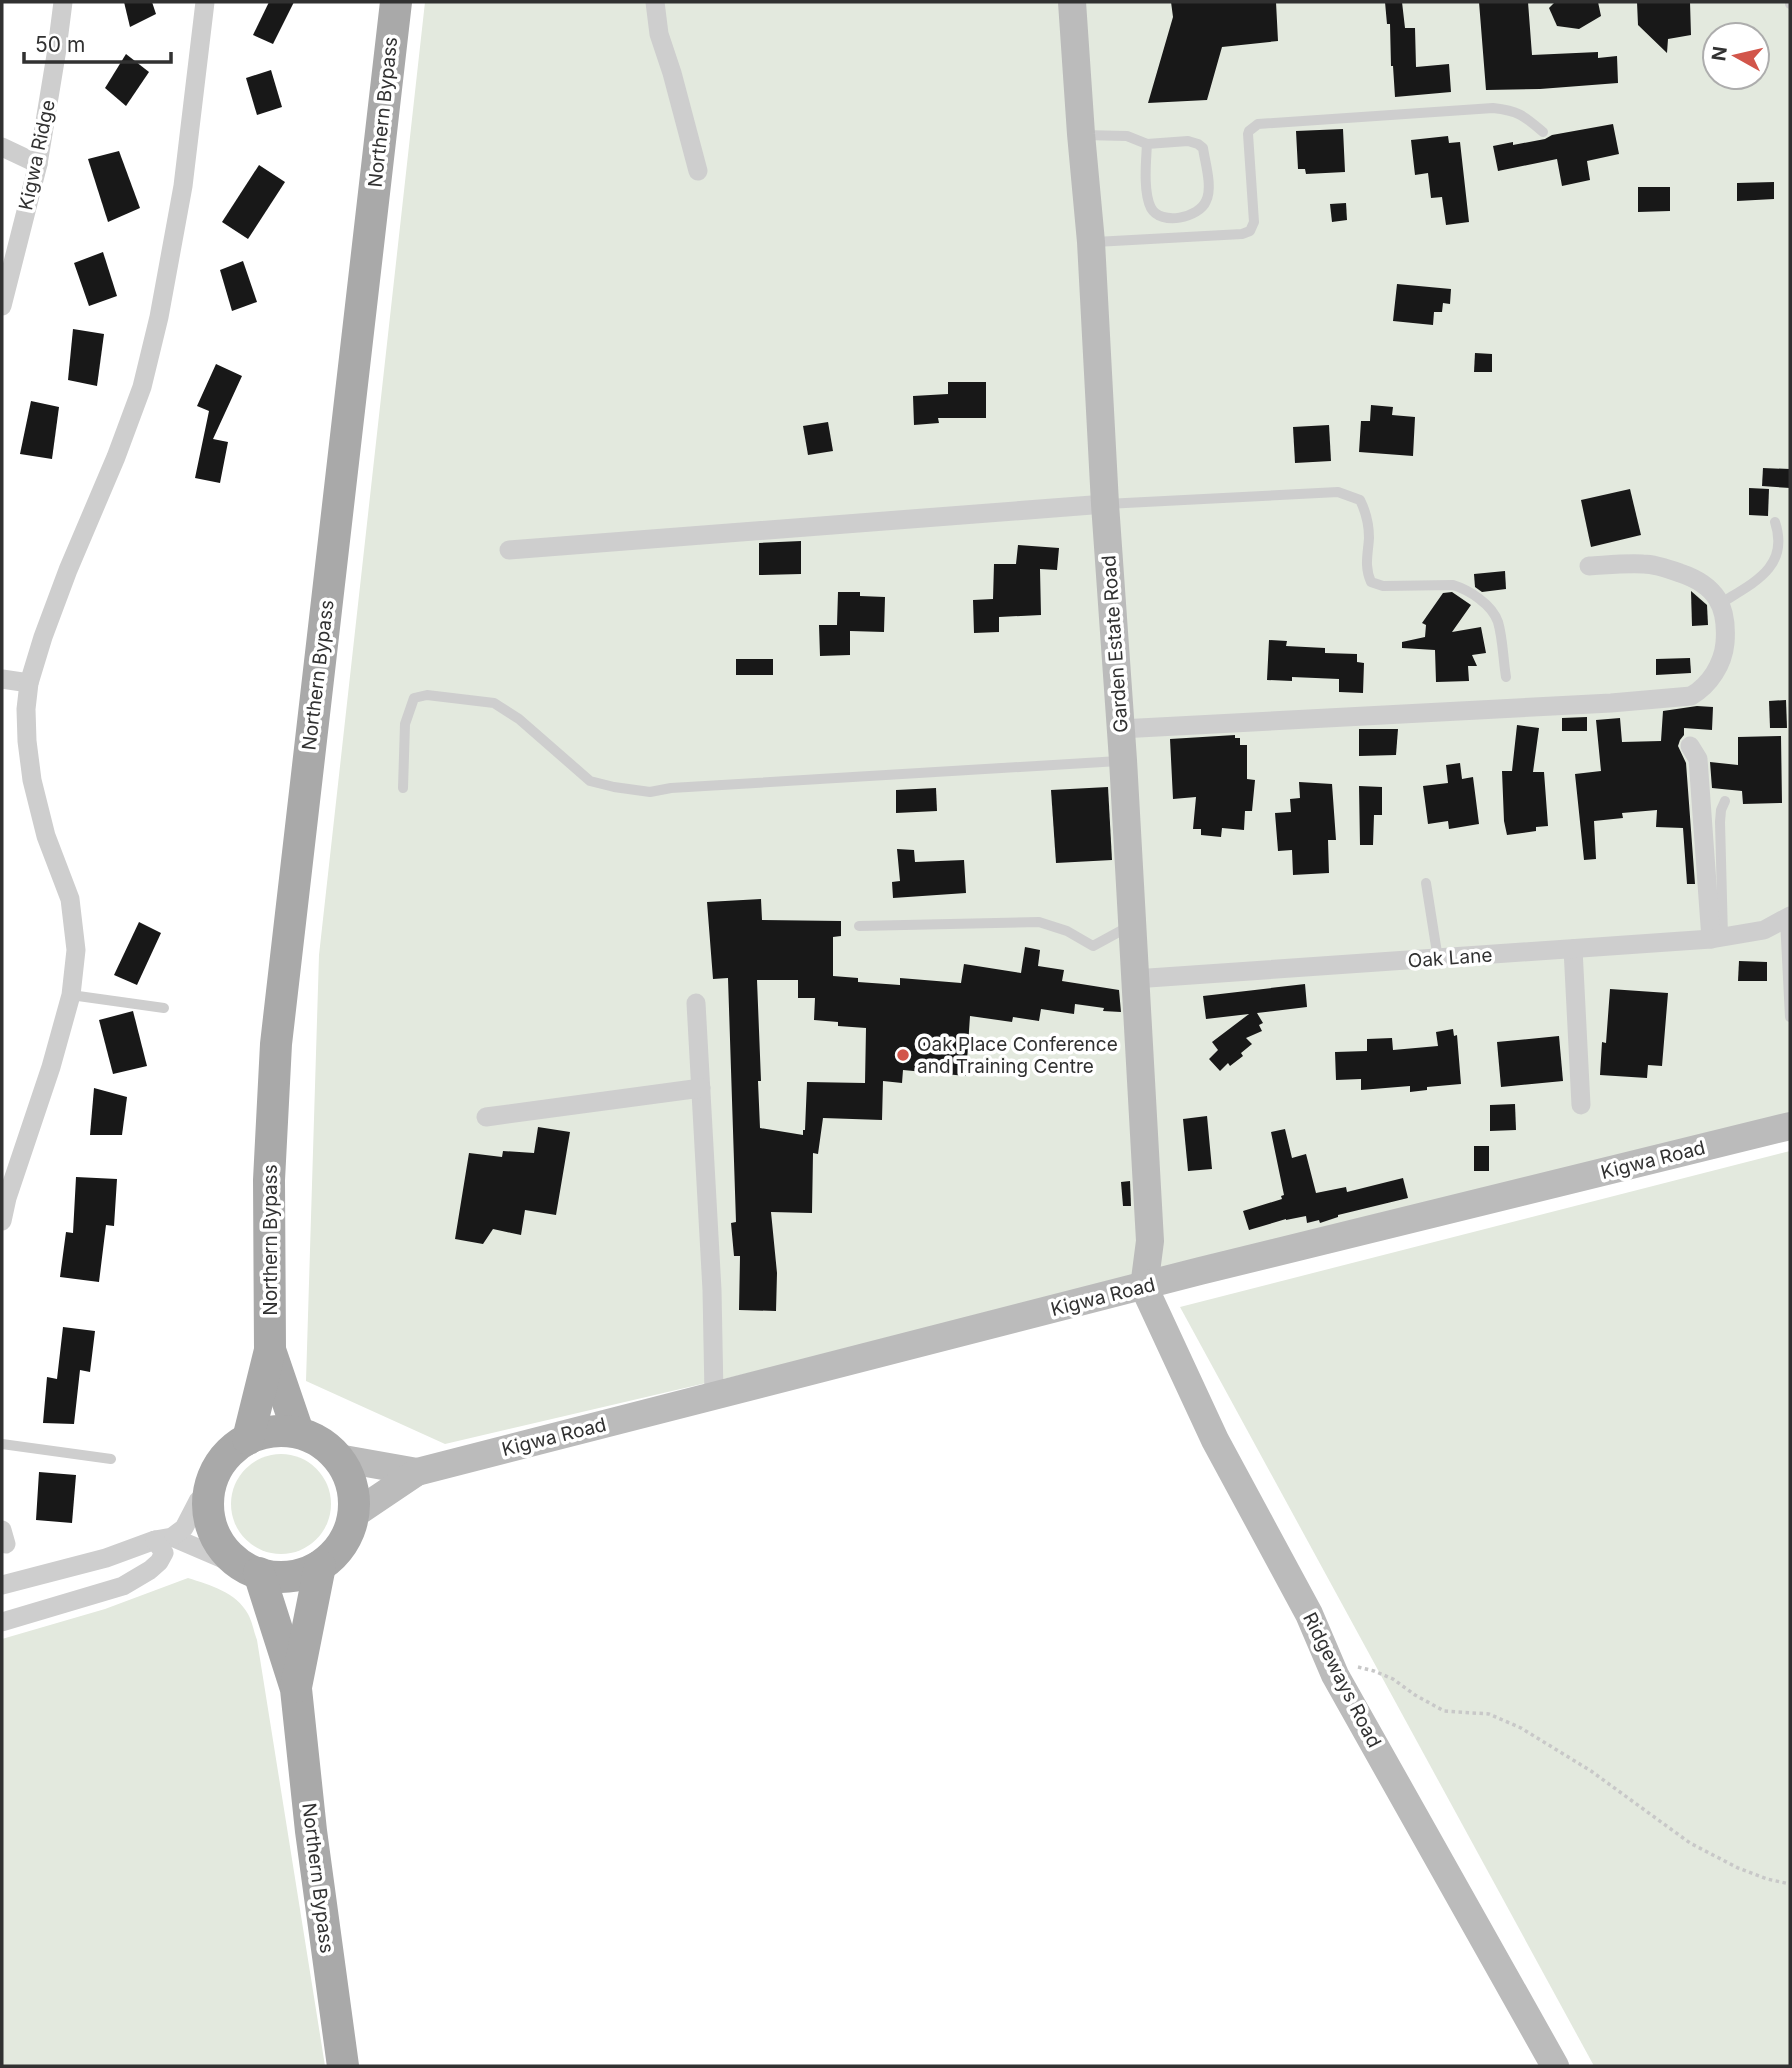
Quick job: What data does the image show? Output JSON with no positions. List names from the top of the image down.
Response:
{
  "streets": {
    "main road": ["Northern Bypass"],
    "street": [
      "Kigwa Ridge",
      "Garden Estate Road",
      "Oak Lane",
      "Kigwa Road",
      "Ridgeways Road"
    ]
  },
  "crossings": [
    ["Garden Estate Road", "Oak Lane"],
    ["Garden Estate Road", "Kigwa Road"],
    ["Garden Estate Road", "Ridgeways Road"],
    ["Kigwa Road", "Ridgeways Road"]
  ],
  "places": ["Oak Place Conference and Training Centre"],
  "scale_bar": "50 m",
  "north": "left"
}
